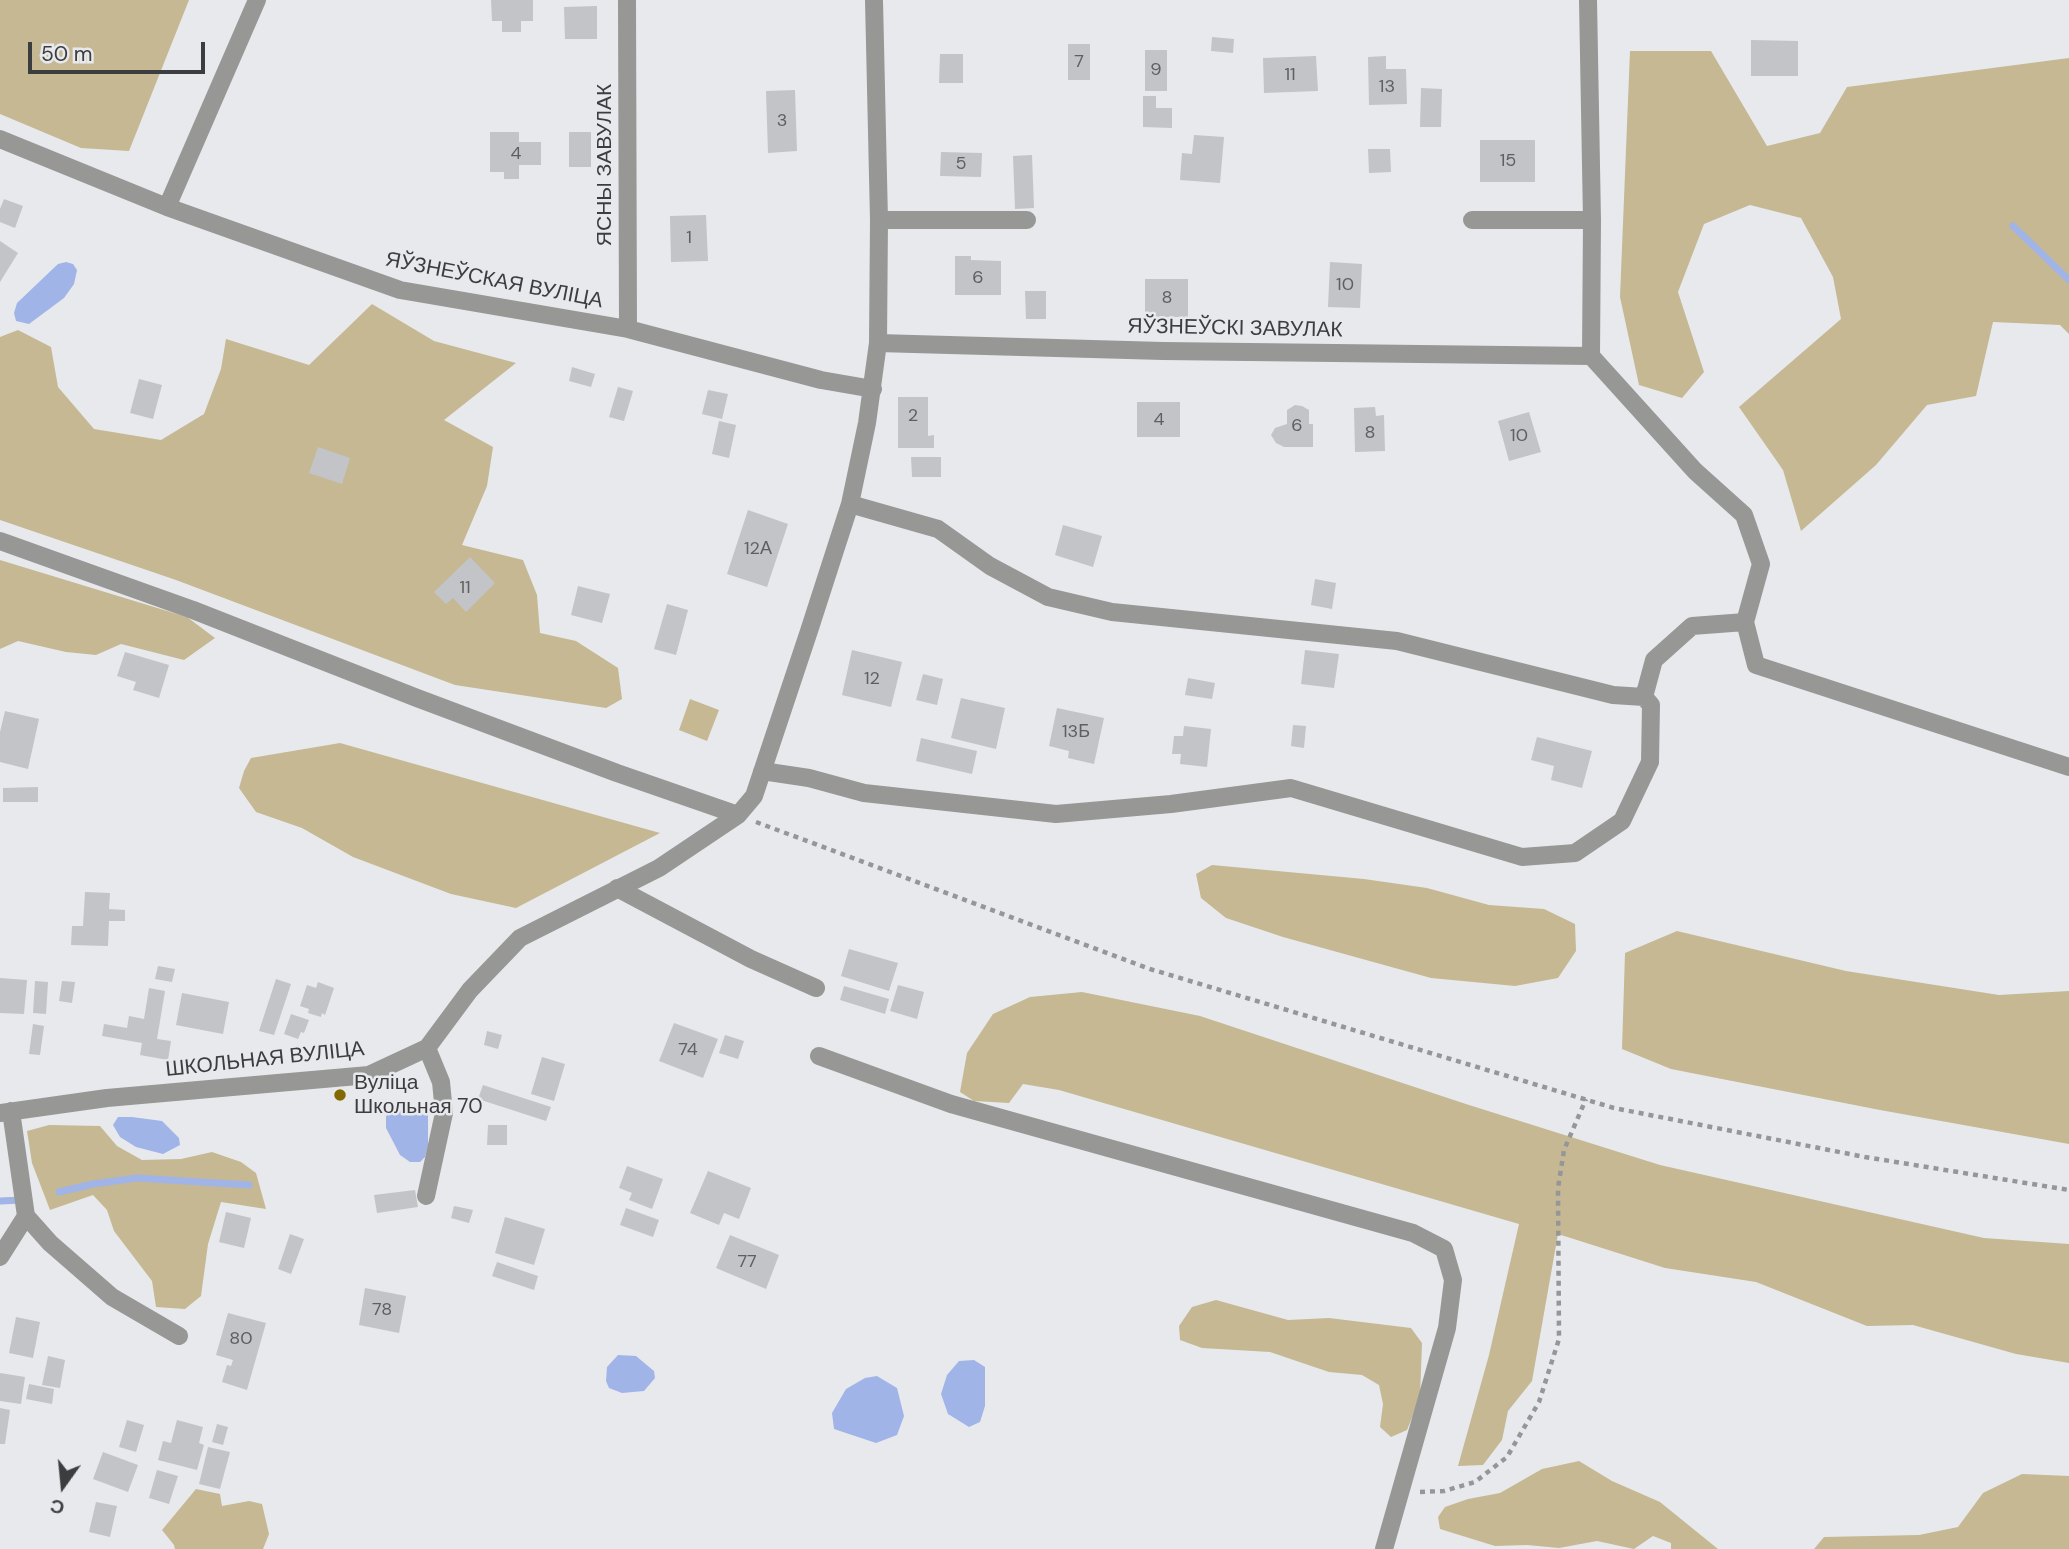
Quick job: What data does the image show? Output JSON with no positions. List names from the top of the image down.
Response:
{
  "streets": {
    "street": [
      "ЯСНЫ ЗАВУЛАК",
      "ЯЎЗНЕЎСКАЯ ВУЛІЦА",
      "ЯЎЗНЕЎСКІ ЗАВУЛАК",
      "ШКОЛЬНАЯ ВУЛІЦА"
    ]
  },
  "crossings": [
    ["ЯСНЫ ЗАВУЛАК", "ЯЎЗНЕЎСКАЯ ВУЛІЦА"]
  ],
  "places": ["Вуліца Школьная 70"],
  "house_numbers": [
    "7",
    "9",
    "11",
    "13",
    "3",
    "4",
    "15",
    "5",
    "1",
    "6",
    "10",
    "8",
    "2",
    "4",
    "6",
    "8",
    "10",
    "12А",
    "11",
    "12",
    "13Б",
    "74",
    "77",
    "78",
    "80"
  ],
  "scale_bar": "50 m",
  "north": "bottom"
}
